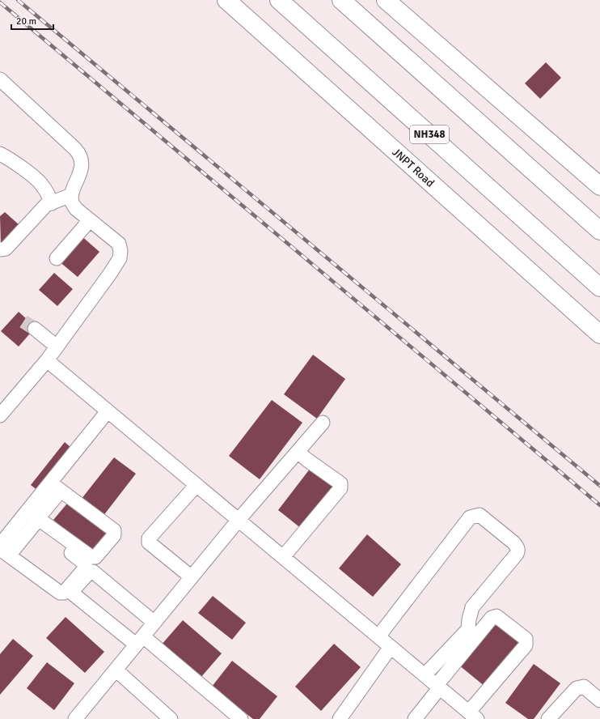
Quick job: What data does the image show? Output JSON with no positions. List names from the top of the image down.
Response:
{
  "streets": {
    "main road": ["NH348", "JNPT Road"]
  },
  "scale_bar": "20 m"
}
